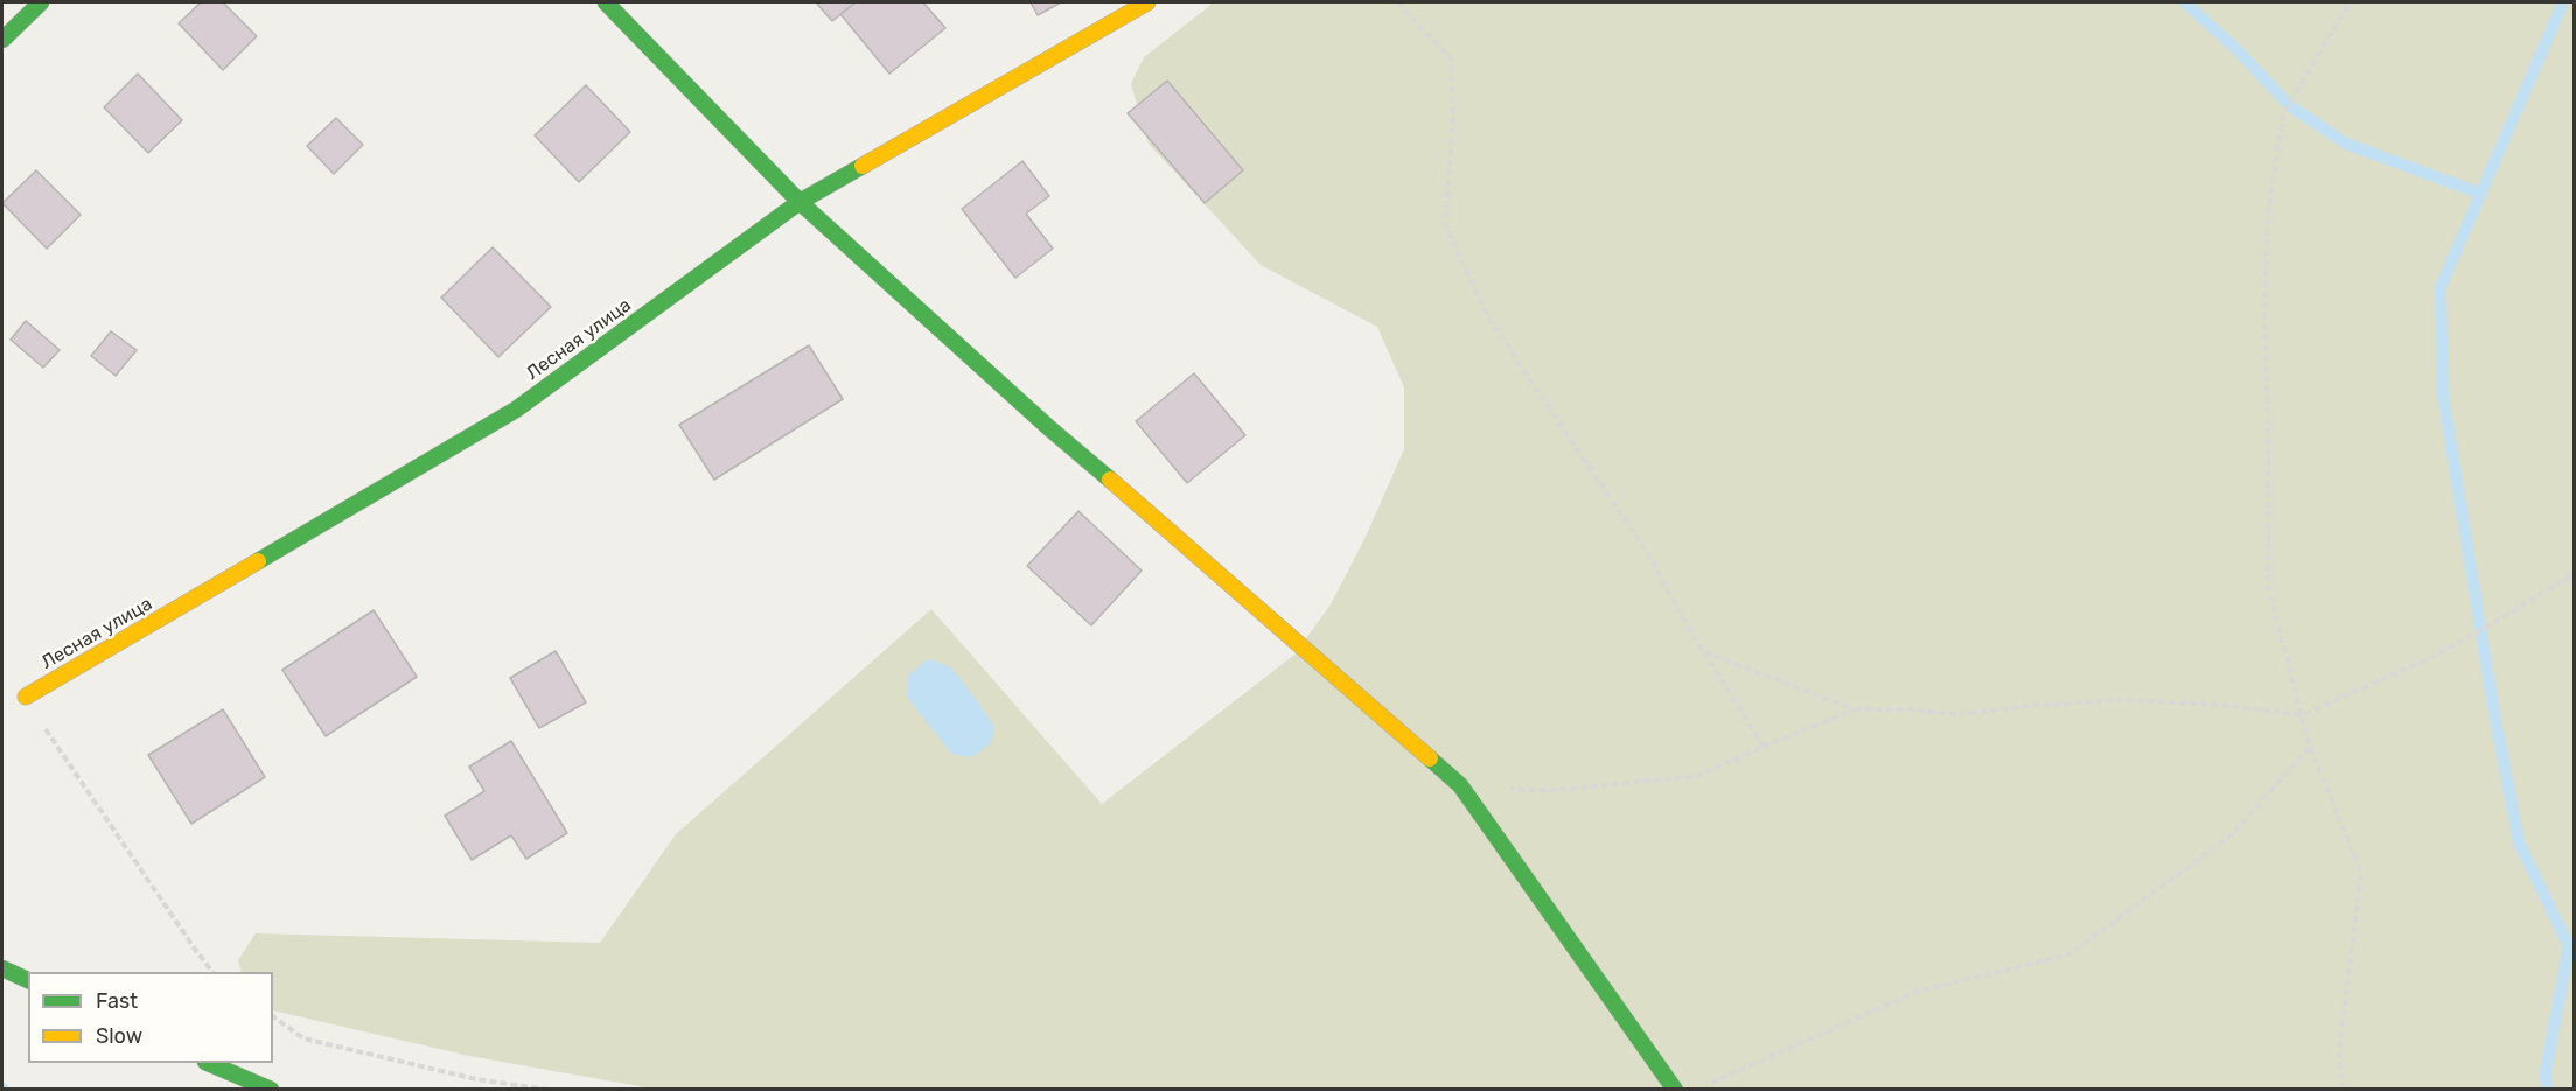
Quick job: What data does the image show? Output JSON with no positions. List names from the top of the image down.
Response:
{
  "streets": {
    "street": ["Лесная улица"]
  },
  "legend": ["Fast", "Slow"]
}
